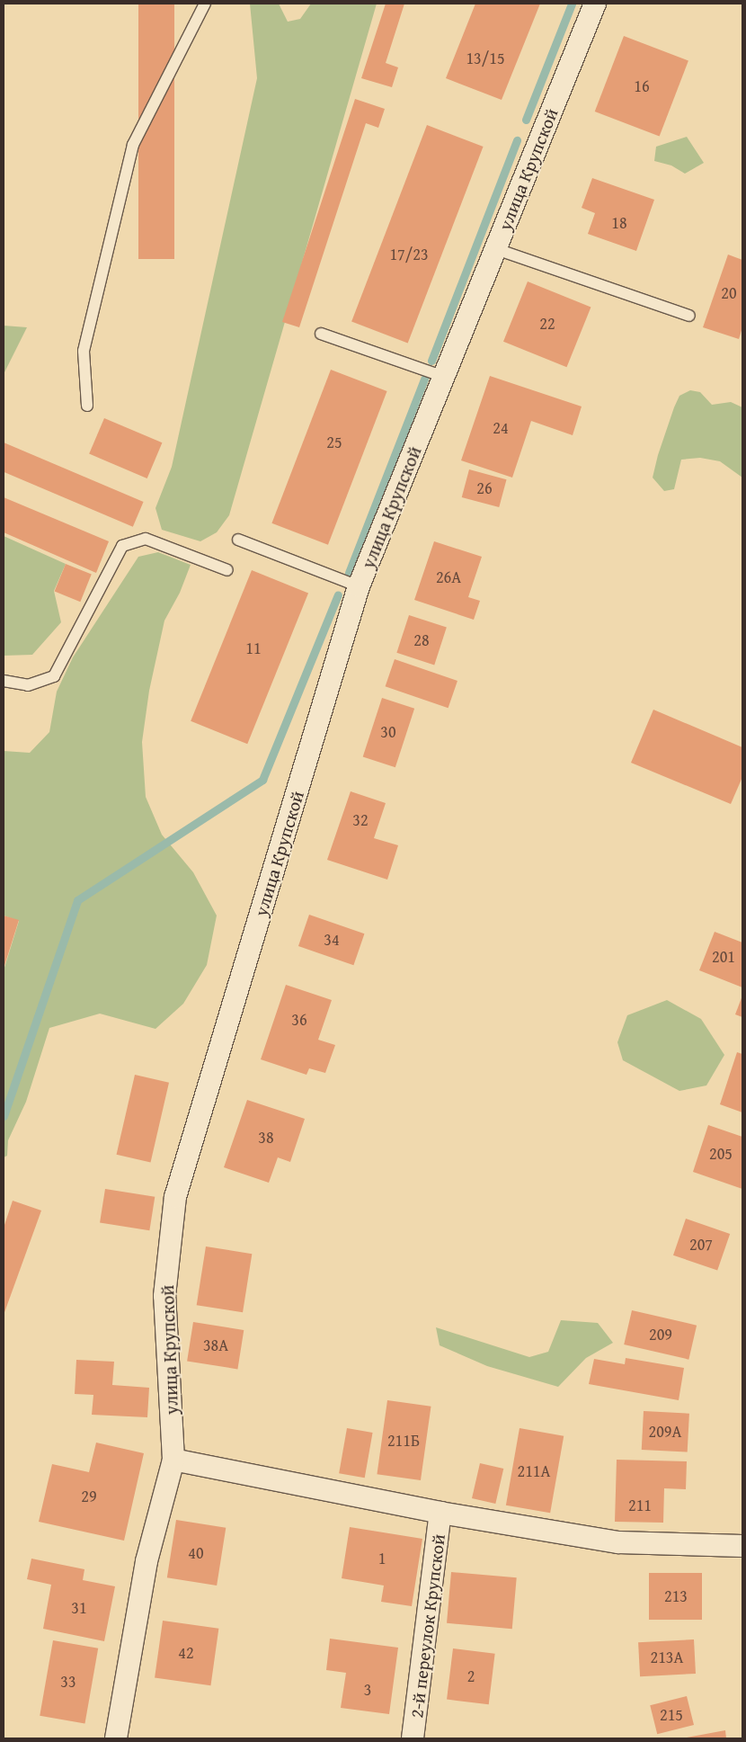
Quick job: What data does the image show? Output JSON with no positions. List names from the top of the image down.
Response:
{
  "streets": {
    "street": ["улица Крупской", "2-й переулок Крупской"]
  },
  "house_numbers": [
    "13/15",
    "16",
    "18",
    "17/23",
    "20",
    "22",
    "24",
    "25",
    "26",
    "26А",
    "28",
    "11",
    "30",
    "32",
    "34",
    "201",
    "36",
    "38",
    "205",
    "207",
    "209",
    "38А",
    "209А",
    "211Б",
    "211А",
    "29",
    "211",
    "40",
    "1",
    "213",
    "31",
    "42",
    "213А",
    "2",
    "33",
    "3",
    "215"
  ]
}
